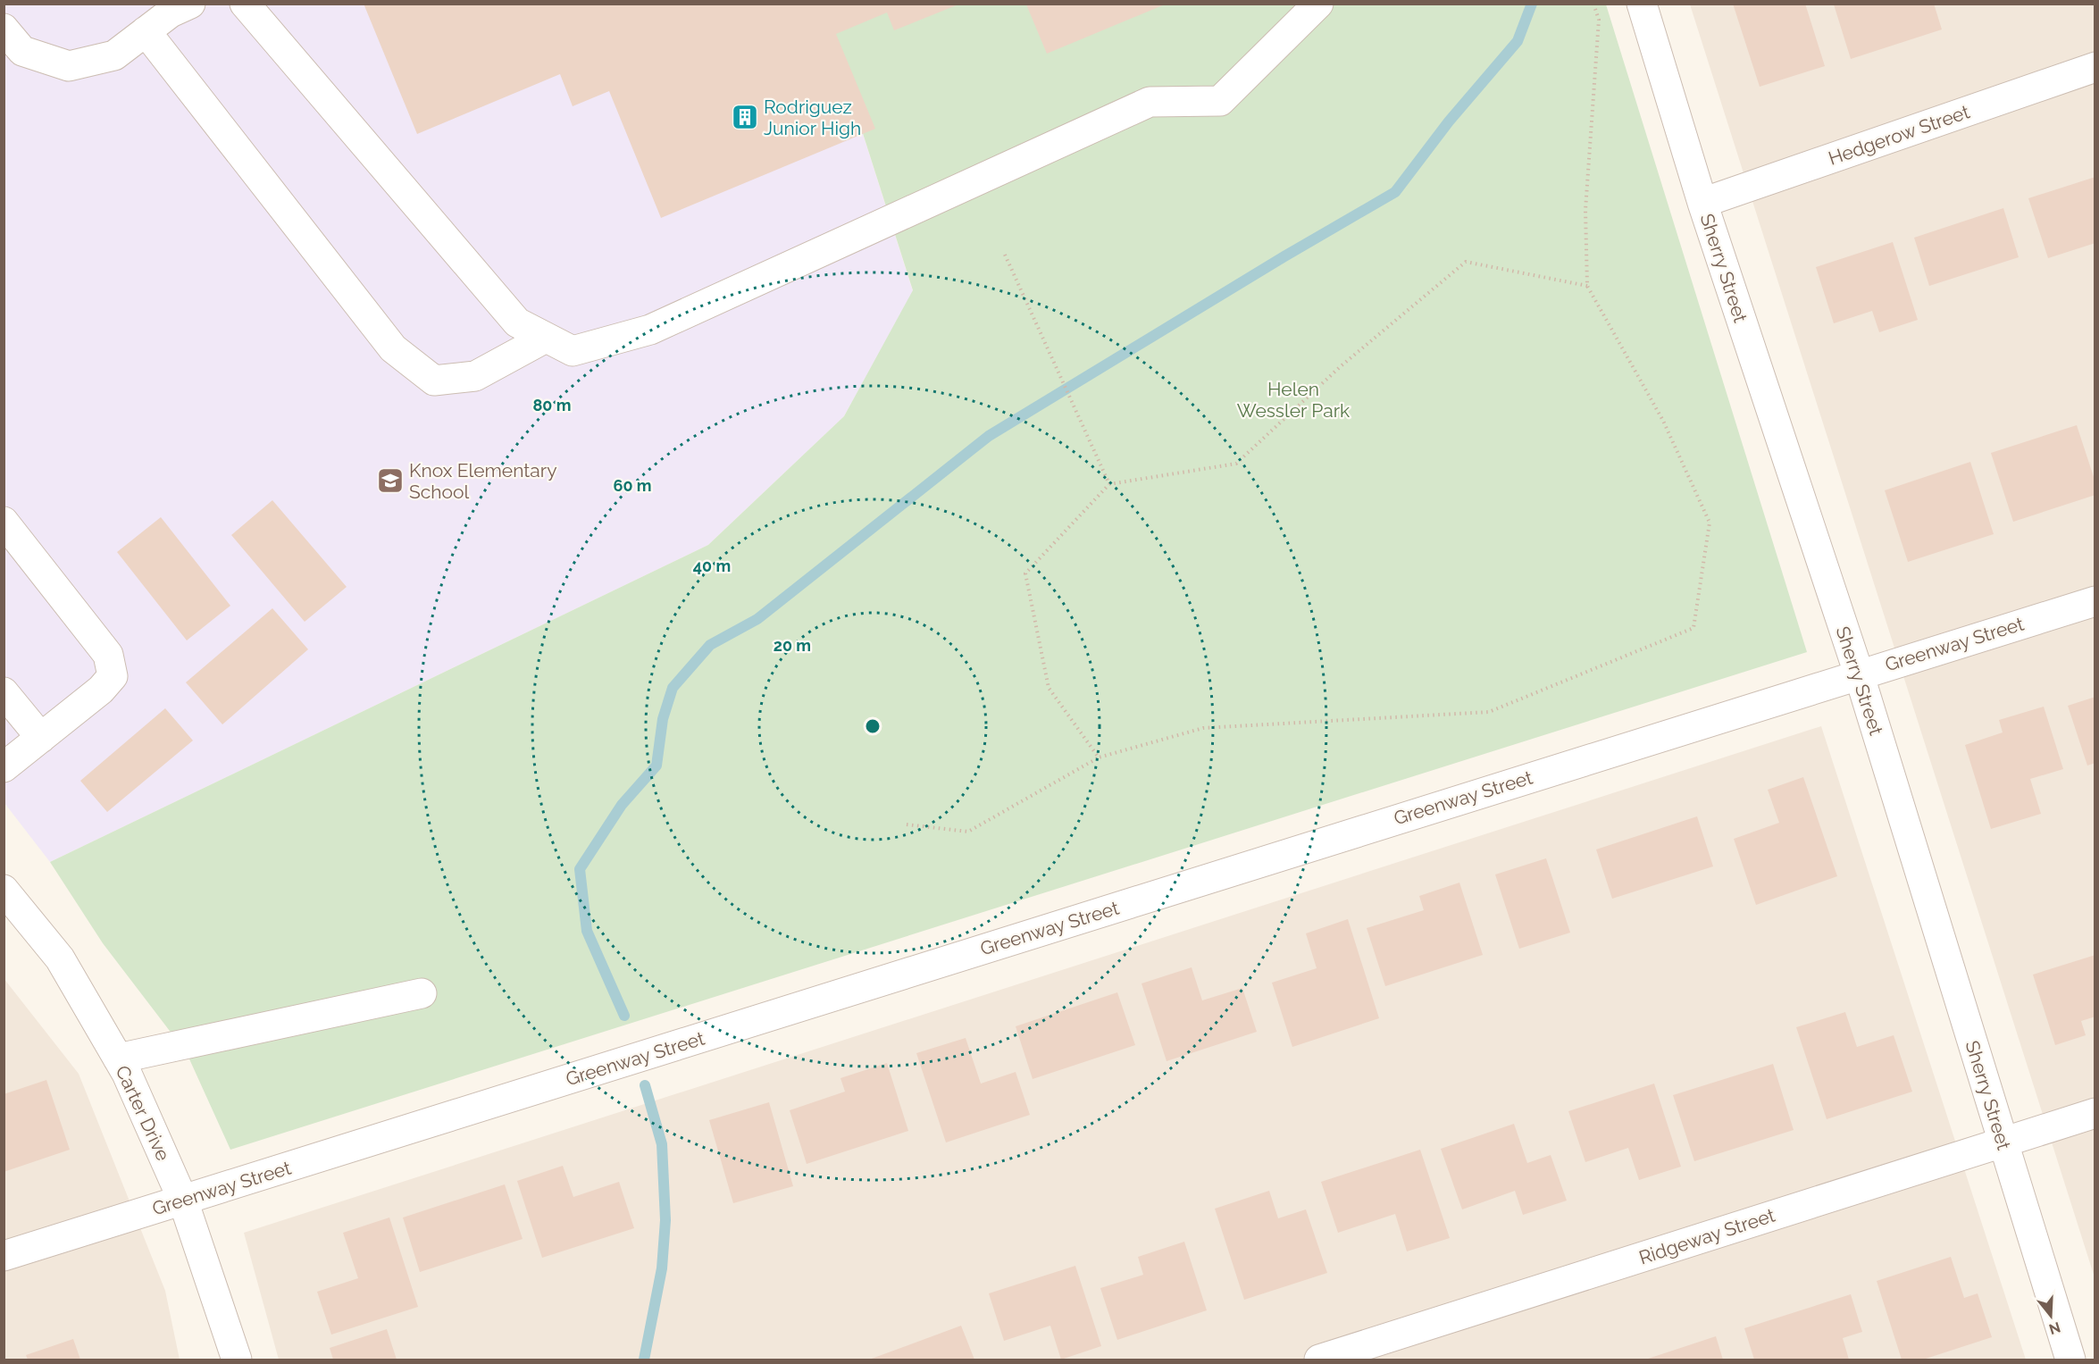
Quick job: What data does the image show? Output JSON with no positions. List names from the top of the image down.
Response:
{
  "streets": {
    "street": [
      "Hedgerow Street",
      "Sherry Street",
      "Greenway Street",
      "Carter Drive",
      "Ridgeway Street"
    ]
  },
  "crossings": [
    ["Hedgerow Street", "Sherry Street"],
    ["Sherry Street", "Greenway Street"],
    ["Sherry Street", "Ridgeway Street"],
    ["Greenway Street", "Carter Drive"]
  ],
  "parks": ["Helen Wessler Park"],
  "places": {
    "building": ["Rodriguez Junior High"],
    "school or university": ["Knox Elementary School"]
  },
  "north": "bottom",
  "rings": [
    "80 m",
    "60 m",
    "40 m",
    "20 m"
  ]
}
